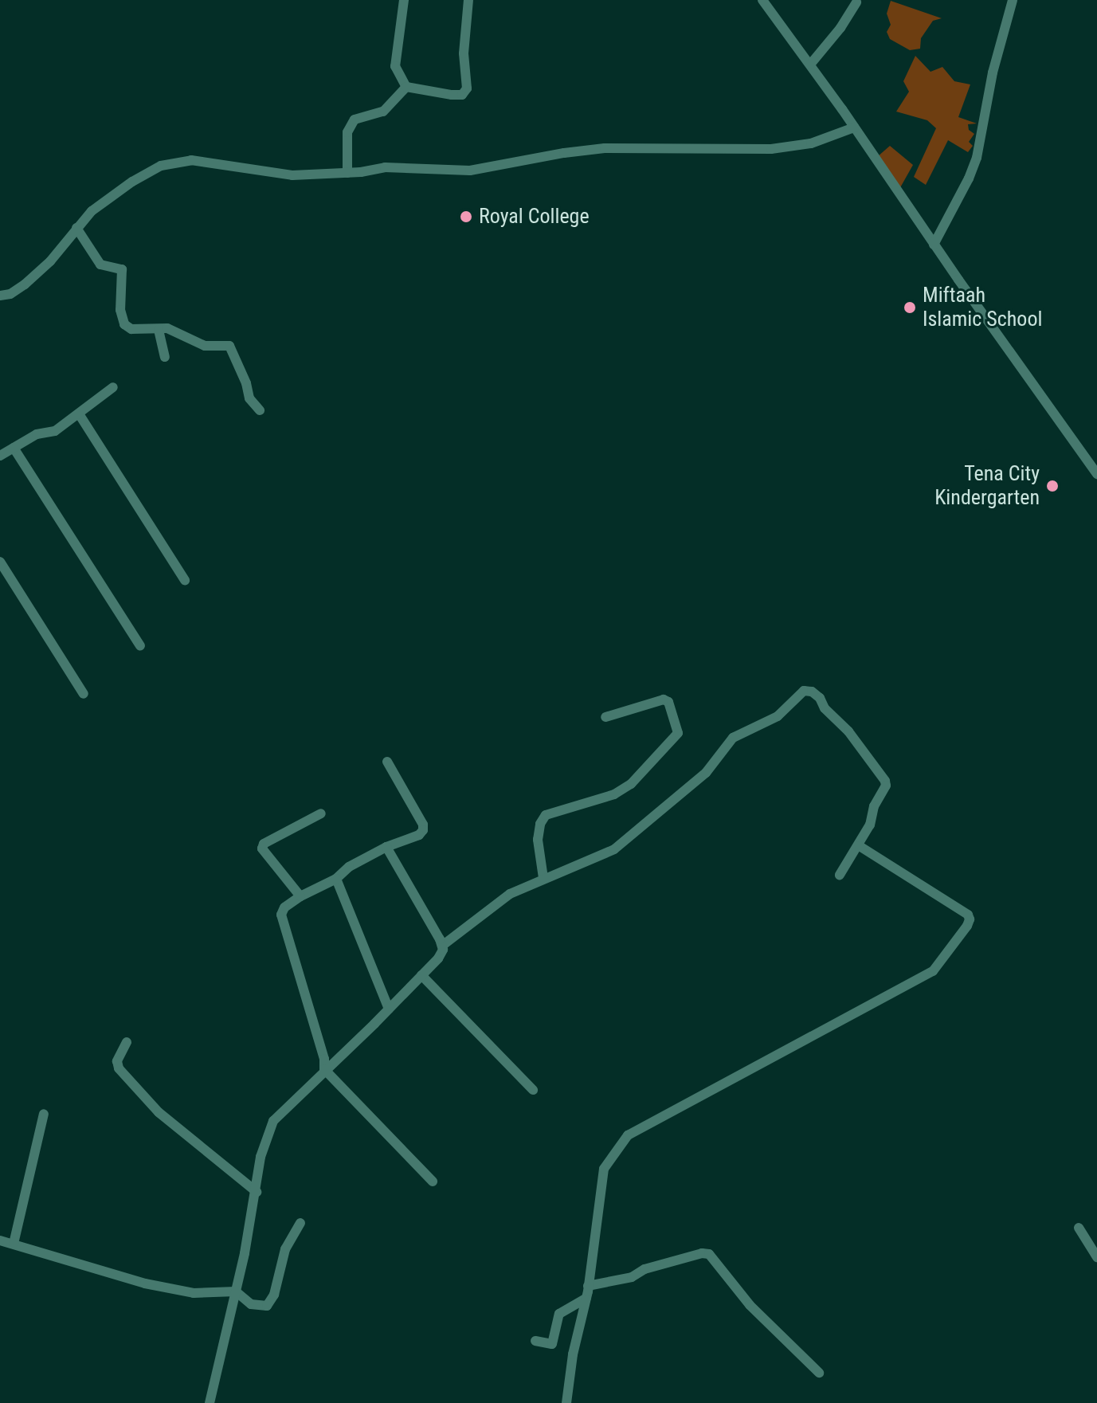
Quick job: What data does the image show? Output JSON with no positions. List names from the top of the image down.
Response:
{
  "places": ["Royal College", "Miftaah Islamic School", "Tena City Kindergarten"]
}
